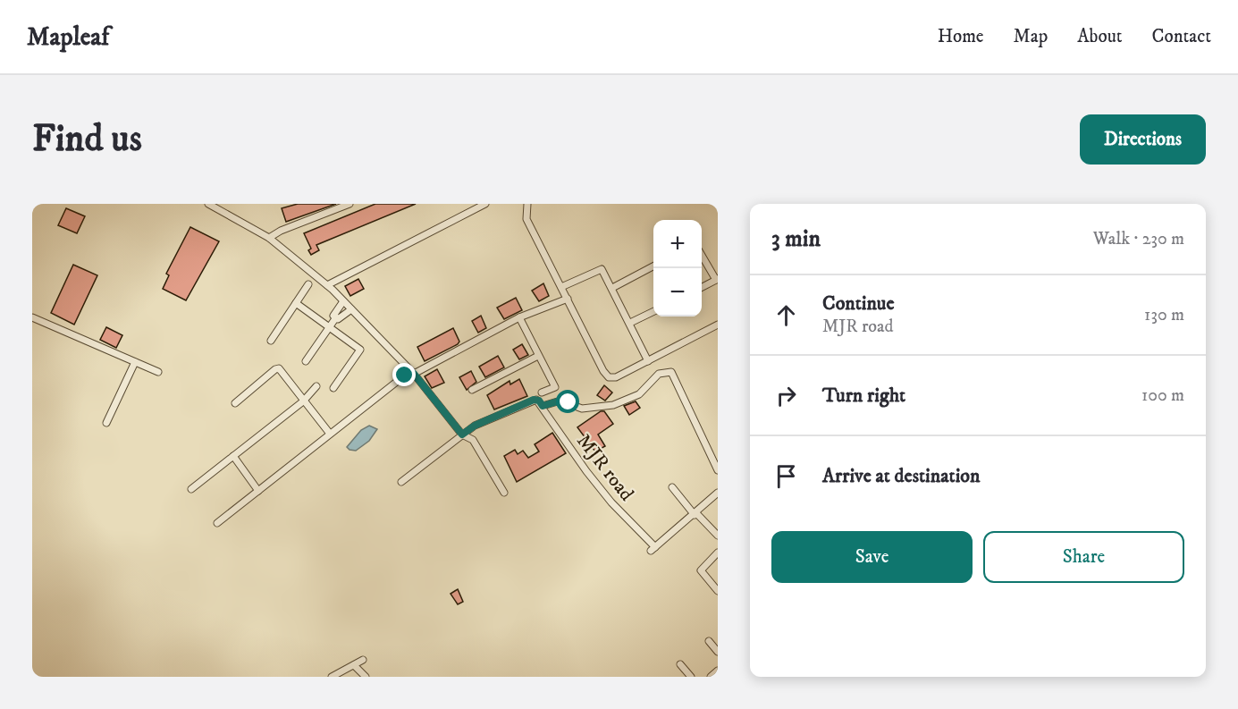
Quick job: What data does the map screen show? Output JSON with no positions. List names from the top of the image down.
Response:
{
  "streets": {
    "street": ["MJR road"]
  },
  "page": {
    "header": "Mapleaf",
    "nav": [
      "Home",
      "Map",
      "About",
      "Contact"
    ],
    "buttons": [
      "Directions",
      ["Save", "Share"]
    ],
    "title": "Find us",
    "heading": ["3 min", "Walk · 230 m"],
    "map_buttons": ["+", "−"],
    "list": [
      ["Continue", "MJR road", "130 m"],
      ["Turn right", "100 m"],
      "Arrive at destination"
    ]
  }
}
